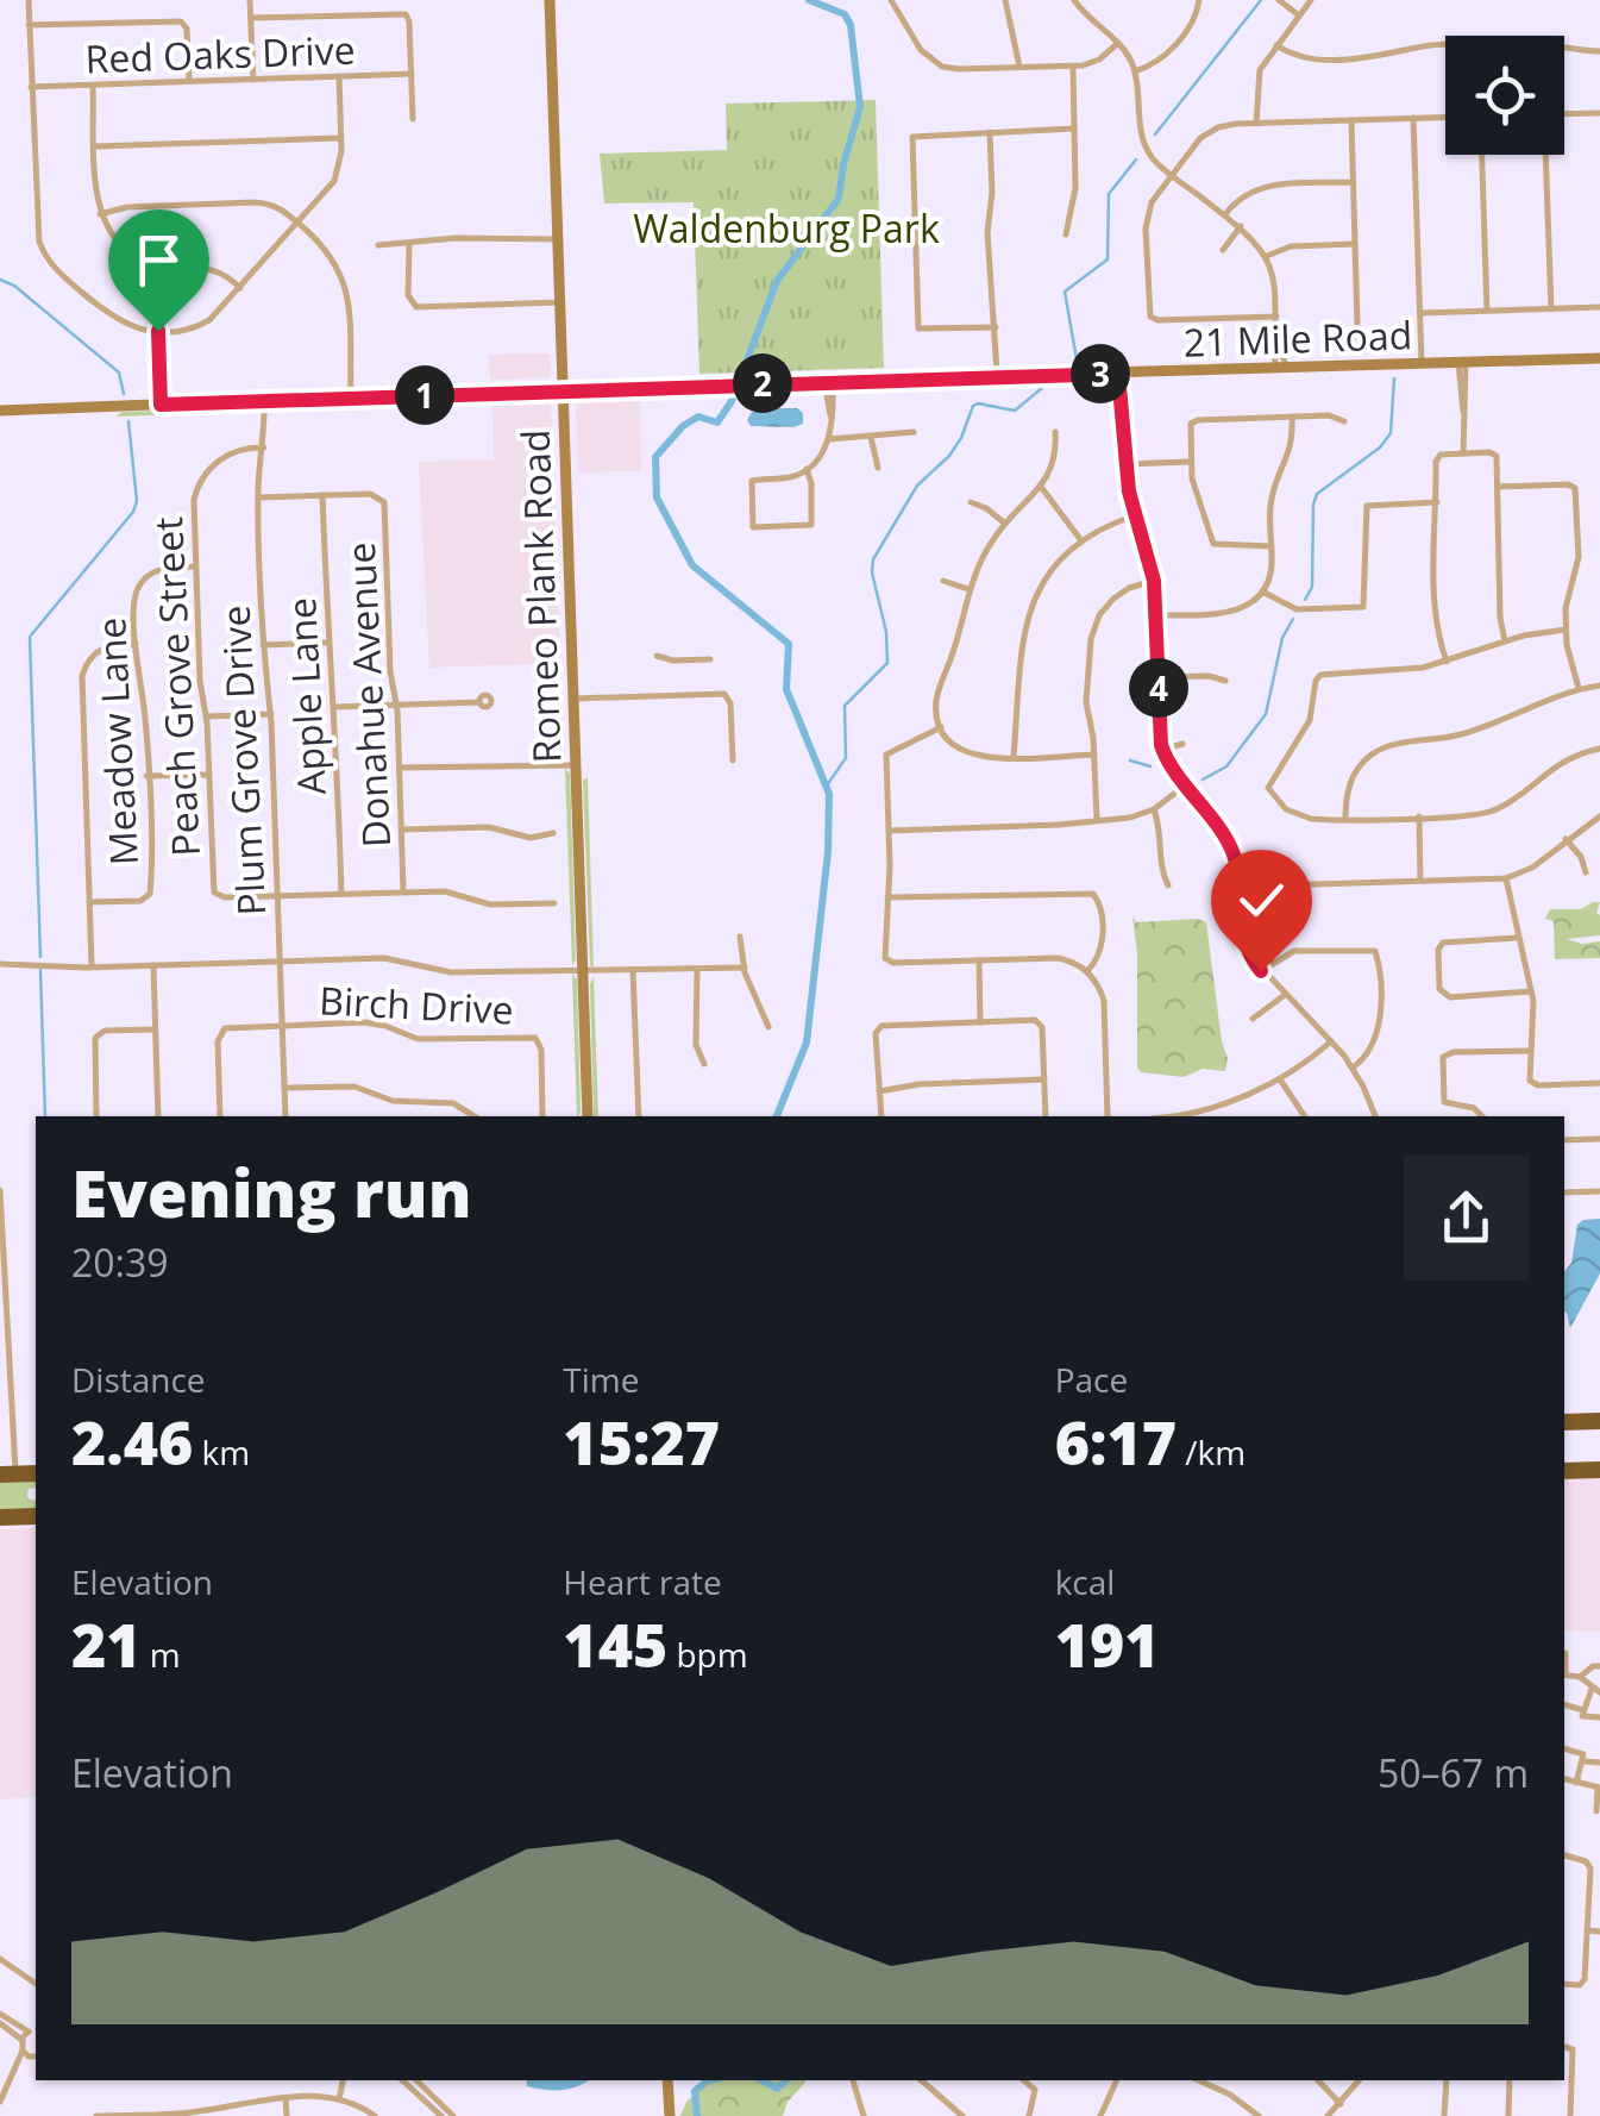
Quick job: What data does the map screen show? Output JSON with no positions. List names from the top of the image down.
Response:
{
  "streets": {
    "street": [
      "Red Oaks Drive",
      "21 Mile Road",
      "Romeo Plank Road",
      "Peach Grove Street",
      "Donahue Avenue",
      "Apple Lane",
      "Meadow Lane",
      "Plum Grove Drive",
      "Birch Drive"
    ]
  },
  "crossings": [
    ["21 Mile Road", "Romeo Plank Road"],
    ["21 Mile Road", "Plum Grove Drive"],
    ["Peach Grove Street", "Meadow Lane"],
    ["Peach Grove Street", "Plum Grove Drive"],
    ["Donahue Avenue", "Apple Lane"],
    ["Plum Grove Drive", "Birch Drive"]
  ],
  "parks": ["Waldenburg Park"],
  "page": {
    "pins": [
      "3",
      "2",
      "1",
      "4"
    ],
    "heading": ["Evening run", "20:39"],
    "stats": [
      ["Distance", "2.46 km"],
      ["Time", "15:27"],
      ["Pace", "6:17 /km"],
      ["Elevation", "21 m"],
      ["Heart rate", "145 bpm"],
      ["kcal", "191"]
    ],
    "chart": ["Elevation", "50–67 m"]
  }
}
